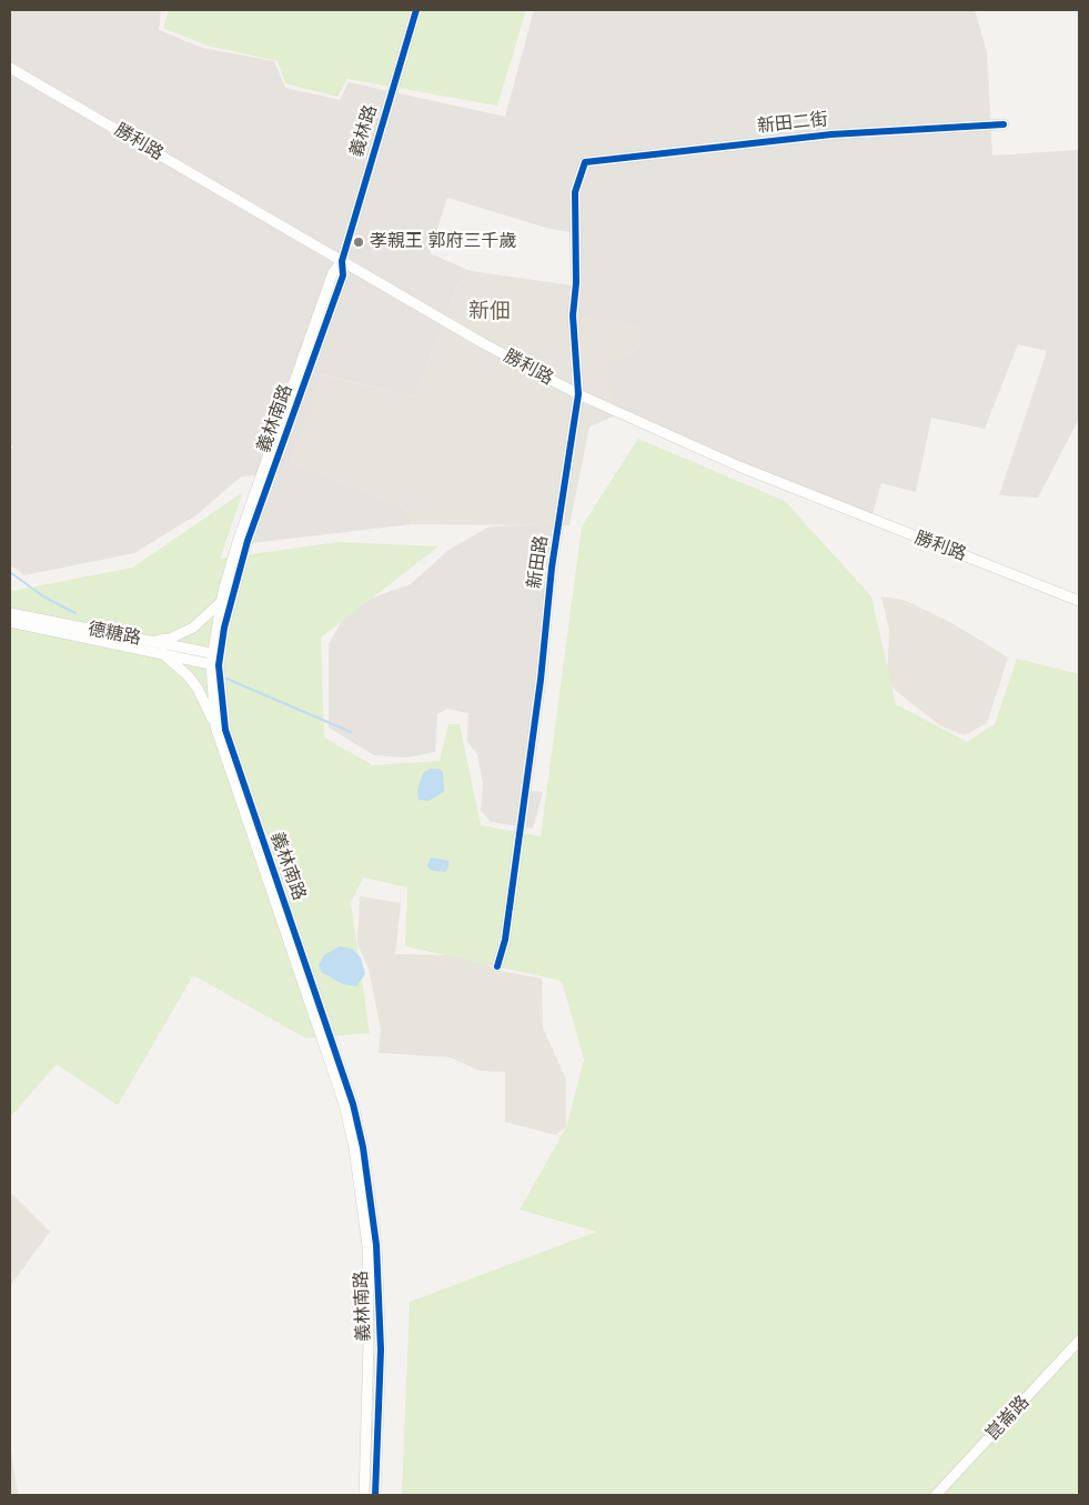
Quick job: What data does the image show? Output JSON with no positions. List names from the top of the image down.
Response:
{
  "streets": {
    "street": [
      "新田二街",
      "義林路",
      "勝利路",
      "義林南路",
      "新田路",
      "德糖路",
      "崑崙路"
    ]
  },
  "crossings": [
    ["新田二街", "新田路"],
    ["義林路", "勝利路"],
    ["義林路", "義林南路"],
    ["勝利路", "義林南路"],
    ["勝利路", "新田路"],
    ["義林南路", "德糖路"]
  ],
  "districts": ["新佃"],
  "places": ["孝親王 郭府三千歲"]
}
